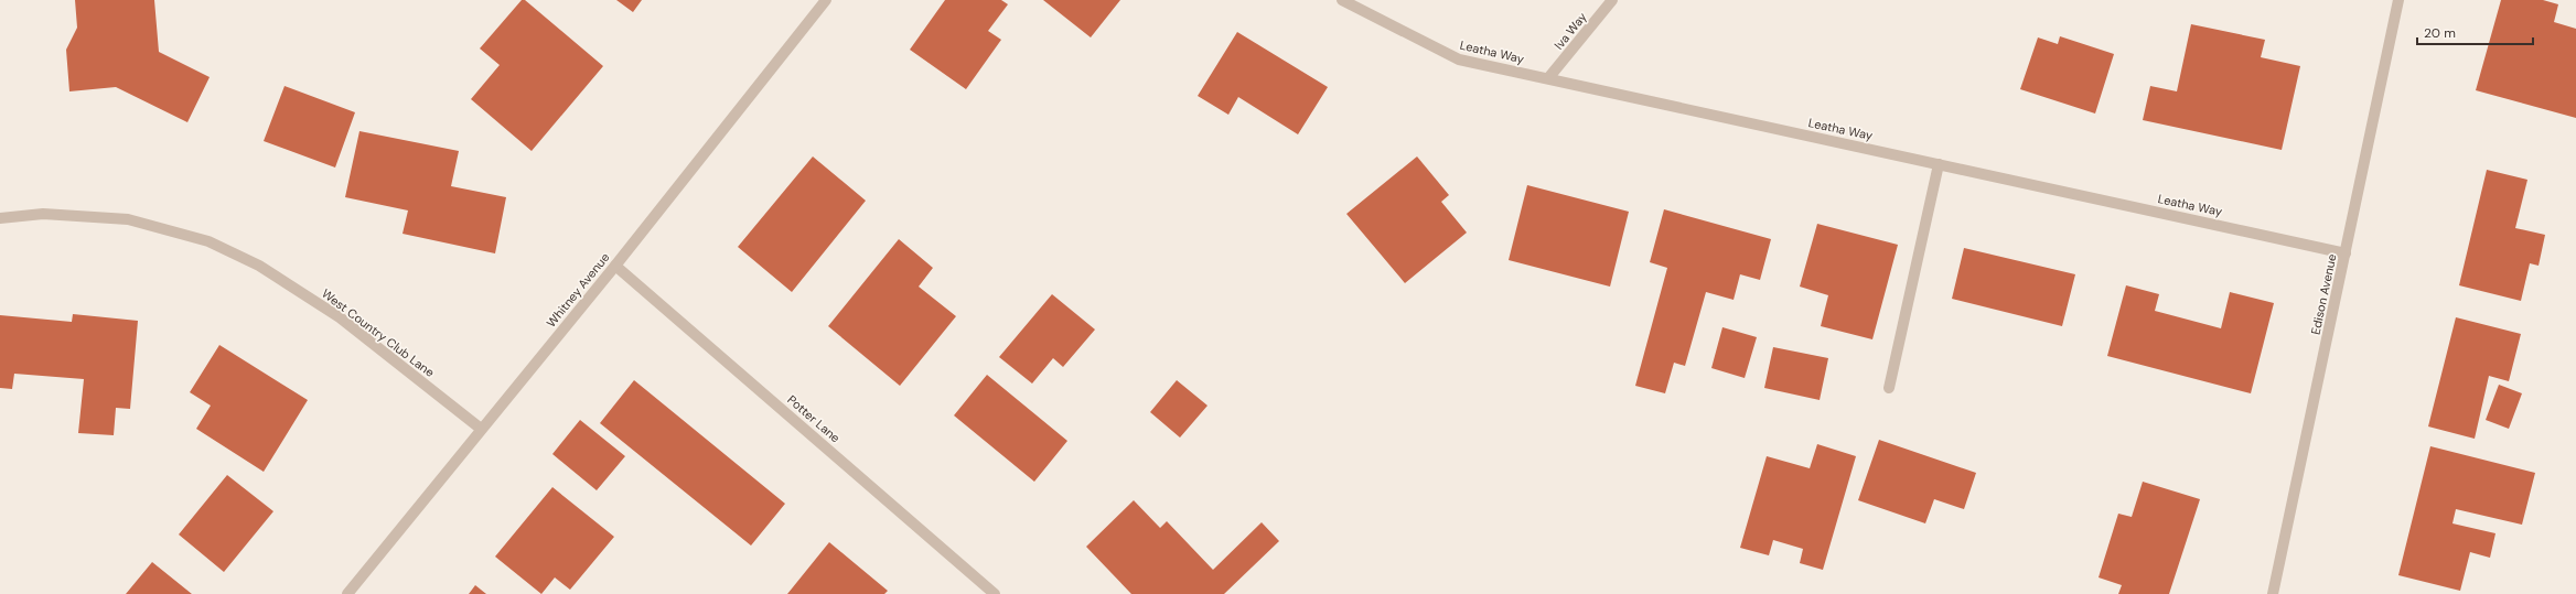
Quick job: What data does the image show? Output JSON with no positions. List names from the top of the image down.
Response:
{
  "streets": {
    "street": [
      "Iva Way",
      "Leatha Way",
      "Whitney Avenue",
      "Edison Avenue",
      "West Country Club Lane",
      "Potter Lane"
    ]
  },
  "crossings": [
    ["Iva Way", "Leatha Way"],
    ["Leatha Way", "Edison Avenue"],
    ["Whitney Avenue", "West Country Club Lane"],
    ["Whitney Avenue", "Potter Lane"]
  ],
  "scale_bar": "20 m"
}
